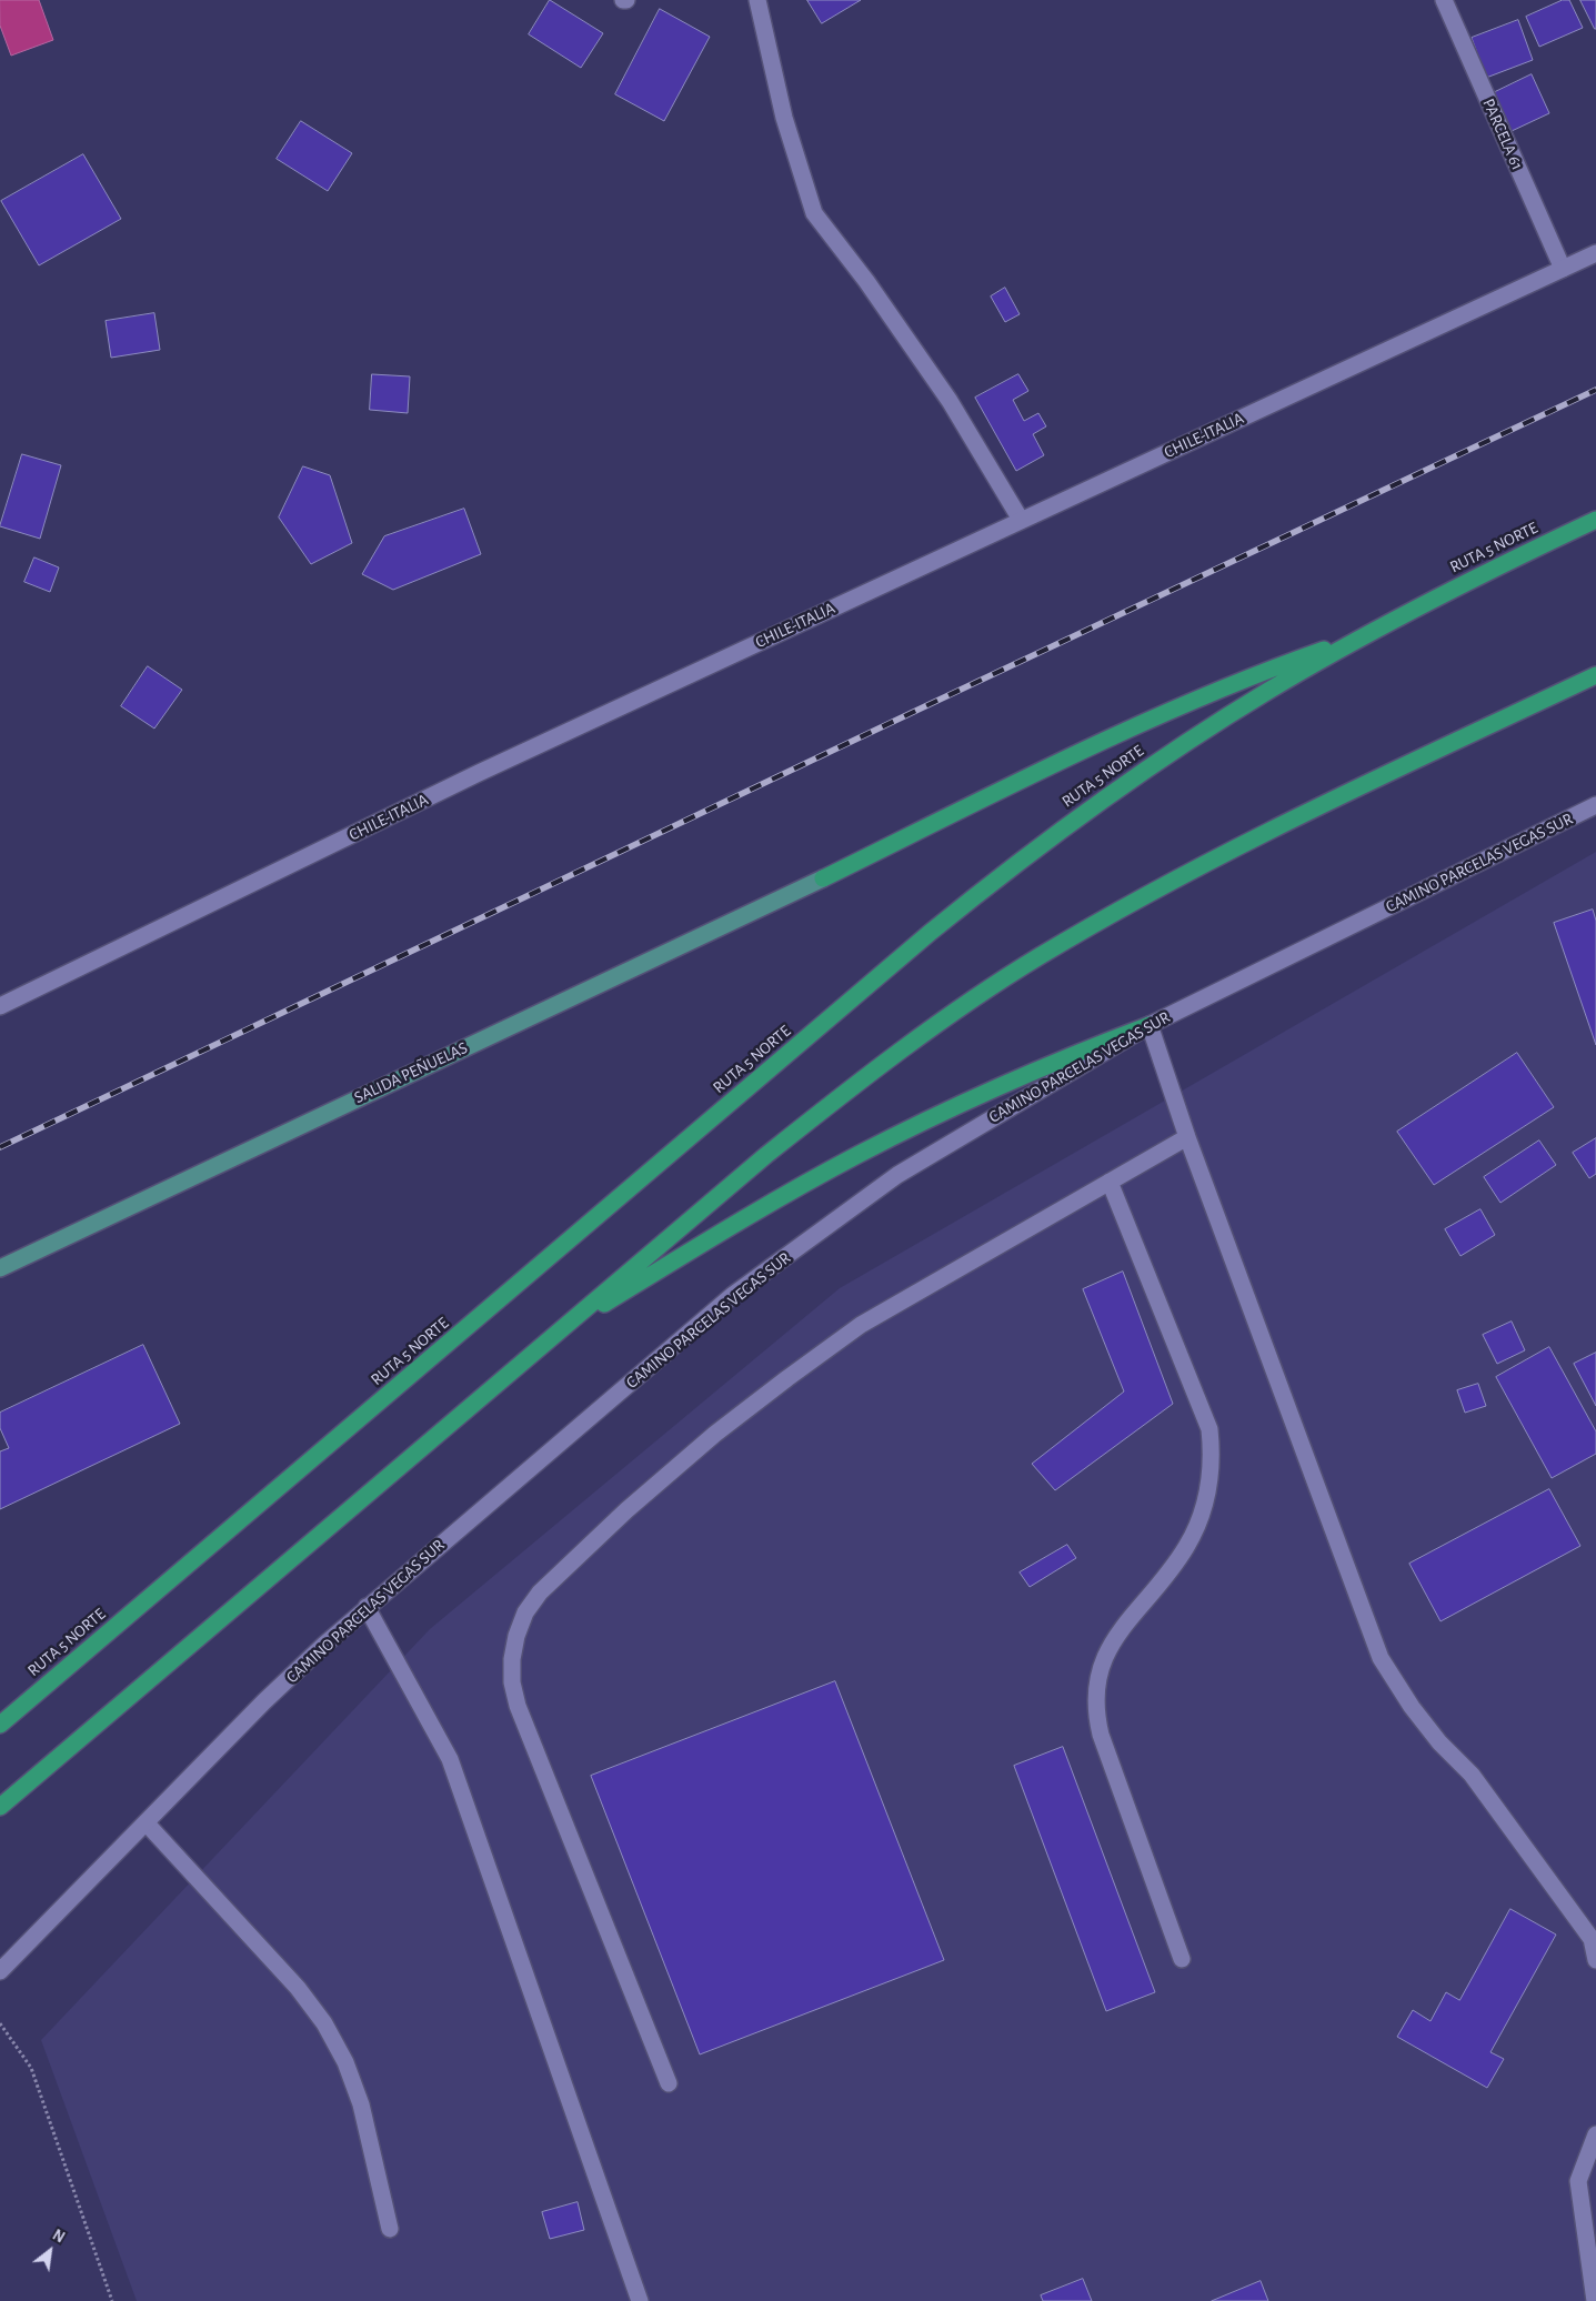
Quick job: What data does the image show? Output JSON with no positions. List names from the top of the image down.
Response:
{
  "streets": {
    "highway": ["RUTA 5 NORTE"],
    "main road": ["SALIDA PEÑUELAS"],
    "street": ["PARCELA 61", "CHILE-ITALIA", "CAMINO PARCELAS VEGAS SUR"]
  },
  "crossings": [
    ["PARCELA 61", "CHILE-ITALIA"]
  ],
  "north": "top right"
}
